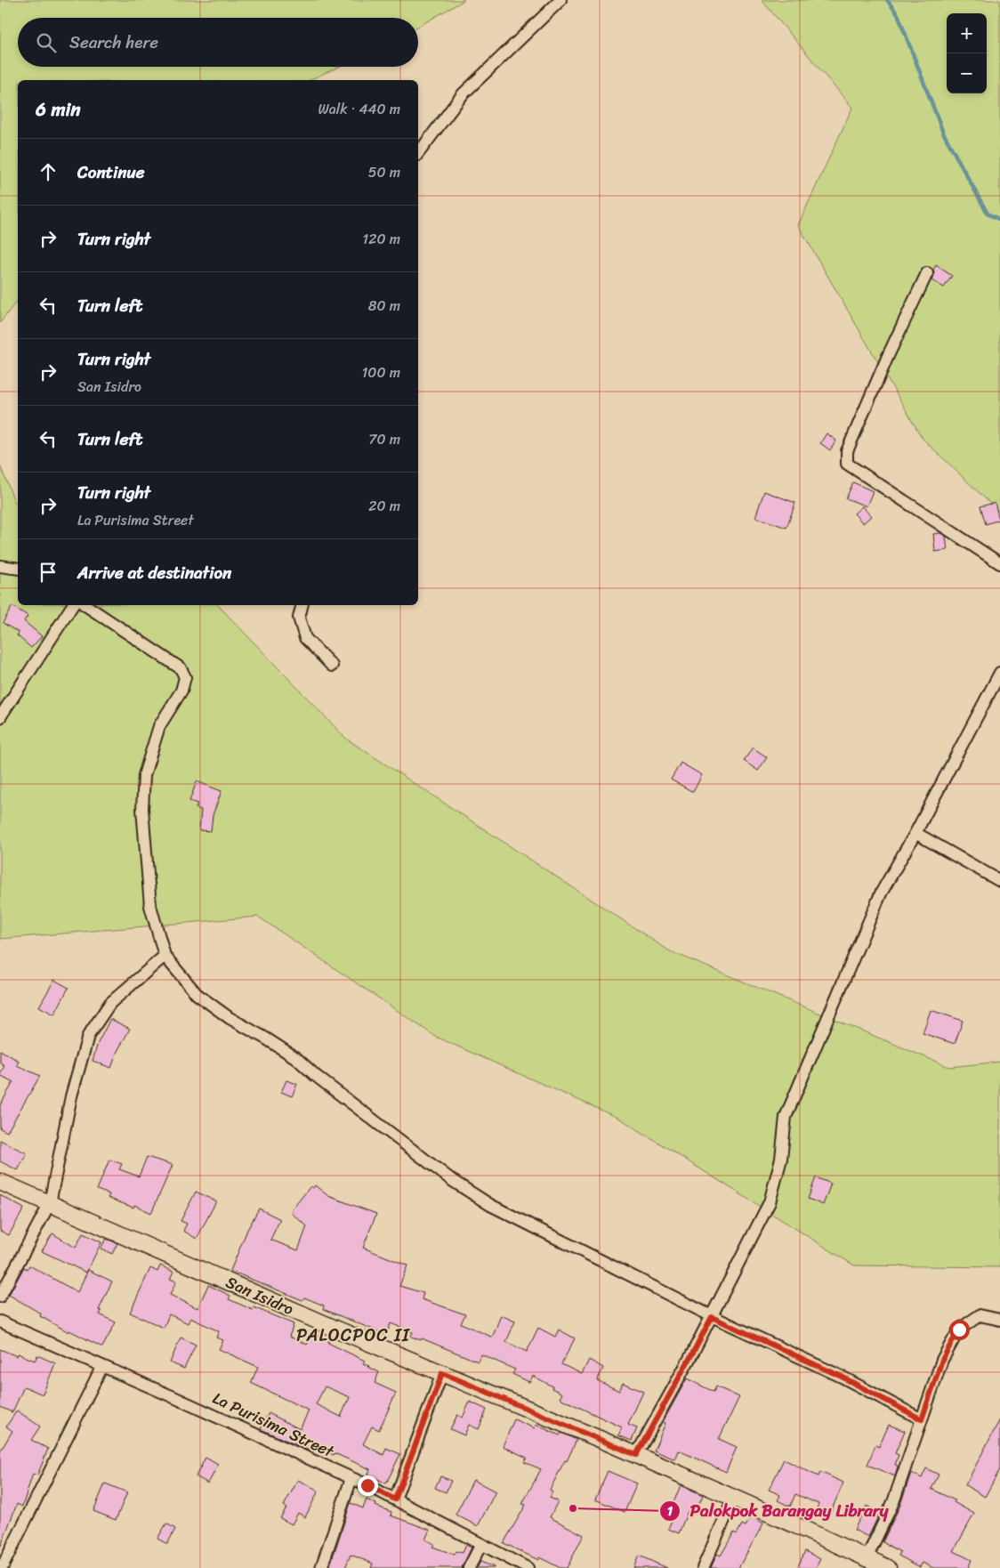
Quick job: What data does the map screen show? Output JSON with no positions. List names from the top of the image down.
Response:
{
  "streets": {
    "street": ["San Isidro", "La Purisima Street"]
  },
  "districts": ["PALOCPOC II"],
  "places": ["Palokpok Barangay Library"],
  "page": {
    "map_buttons": ["+", "−"],
    "search": "Search here",
    "heading": ["6 min", "Walk · 440 m"],
    "list": [
      ["Continue", "50 m"],
      ["Turn right", "120 m"],
      ["Turn left", "80 m"],
      ["Turn right", "San Isidro", "100 m"],
      ["Turn left", "70 m"],
      ["Turn right", "La Purisima Street", "20 m"],
      "Arrive at destination"
    ]
  }
}
